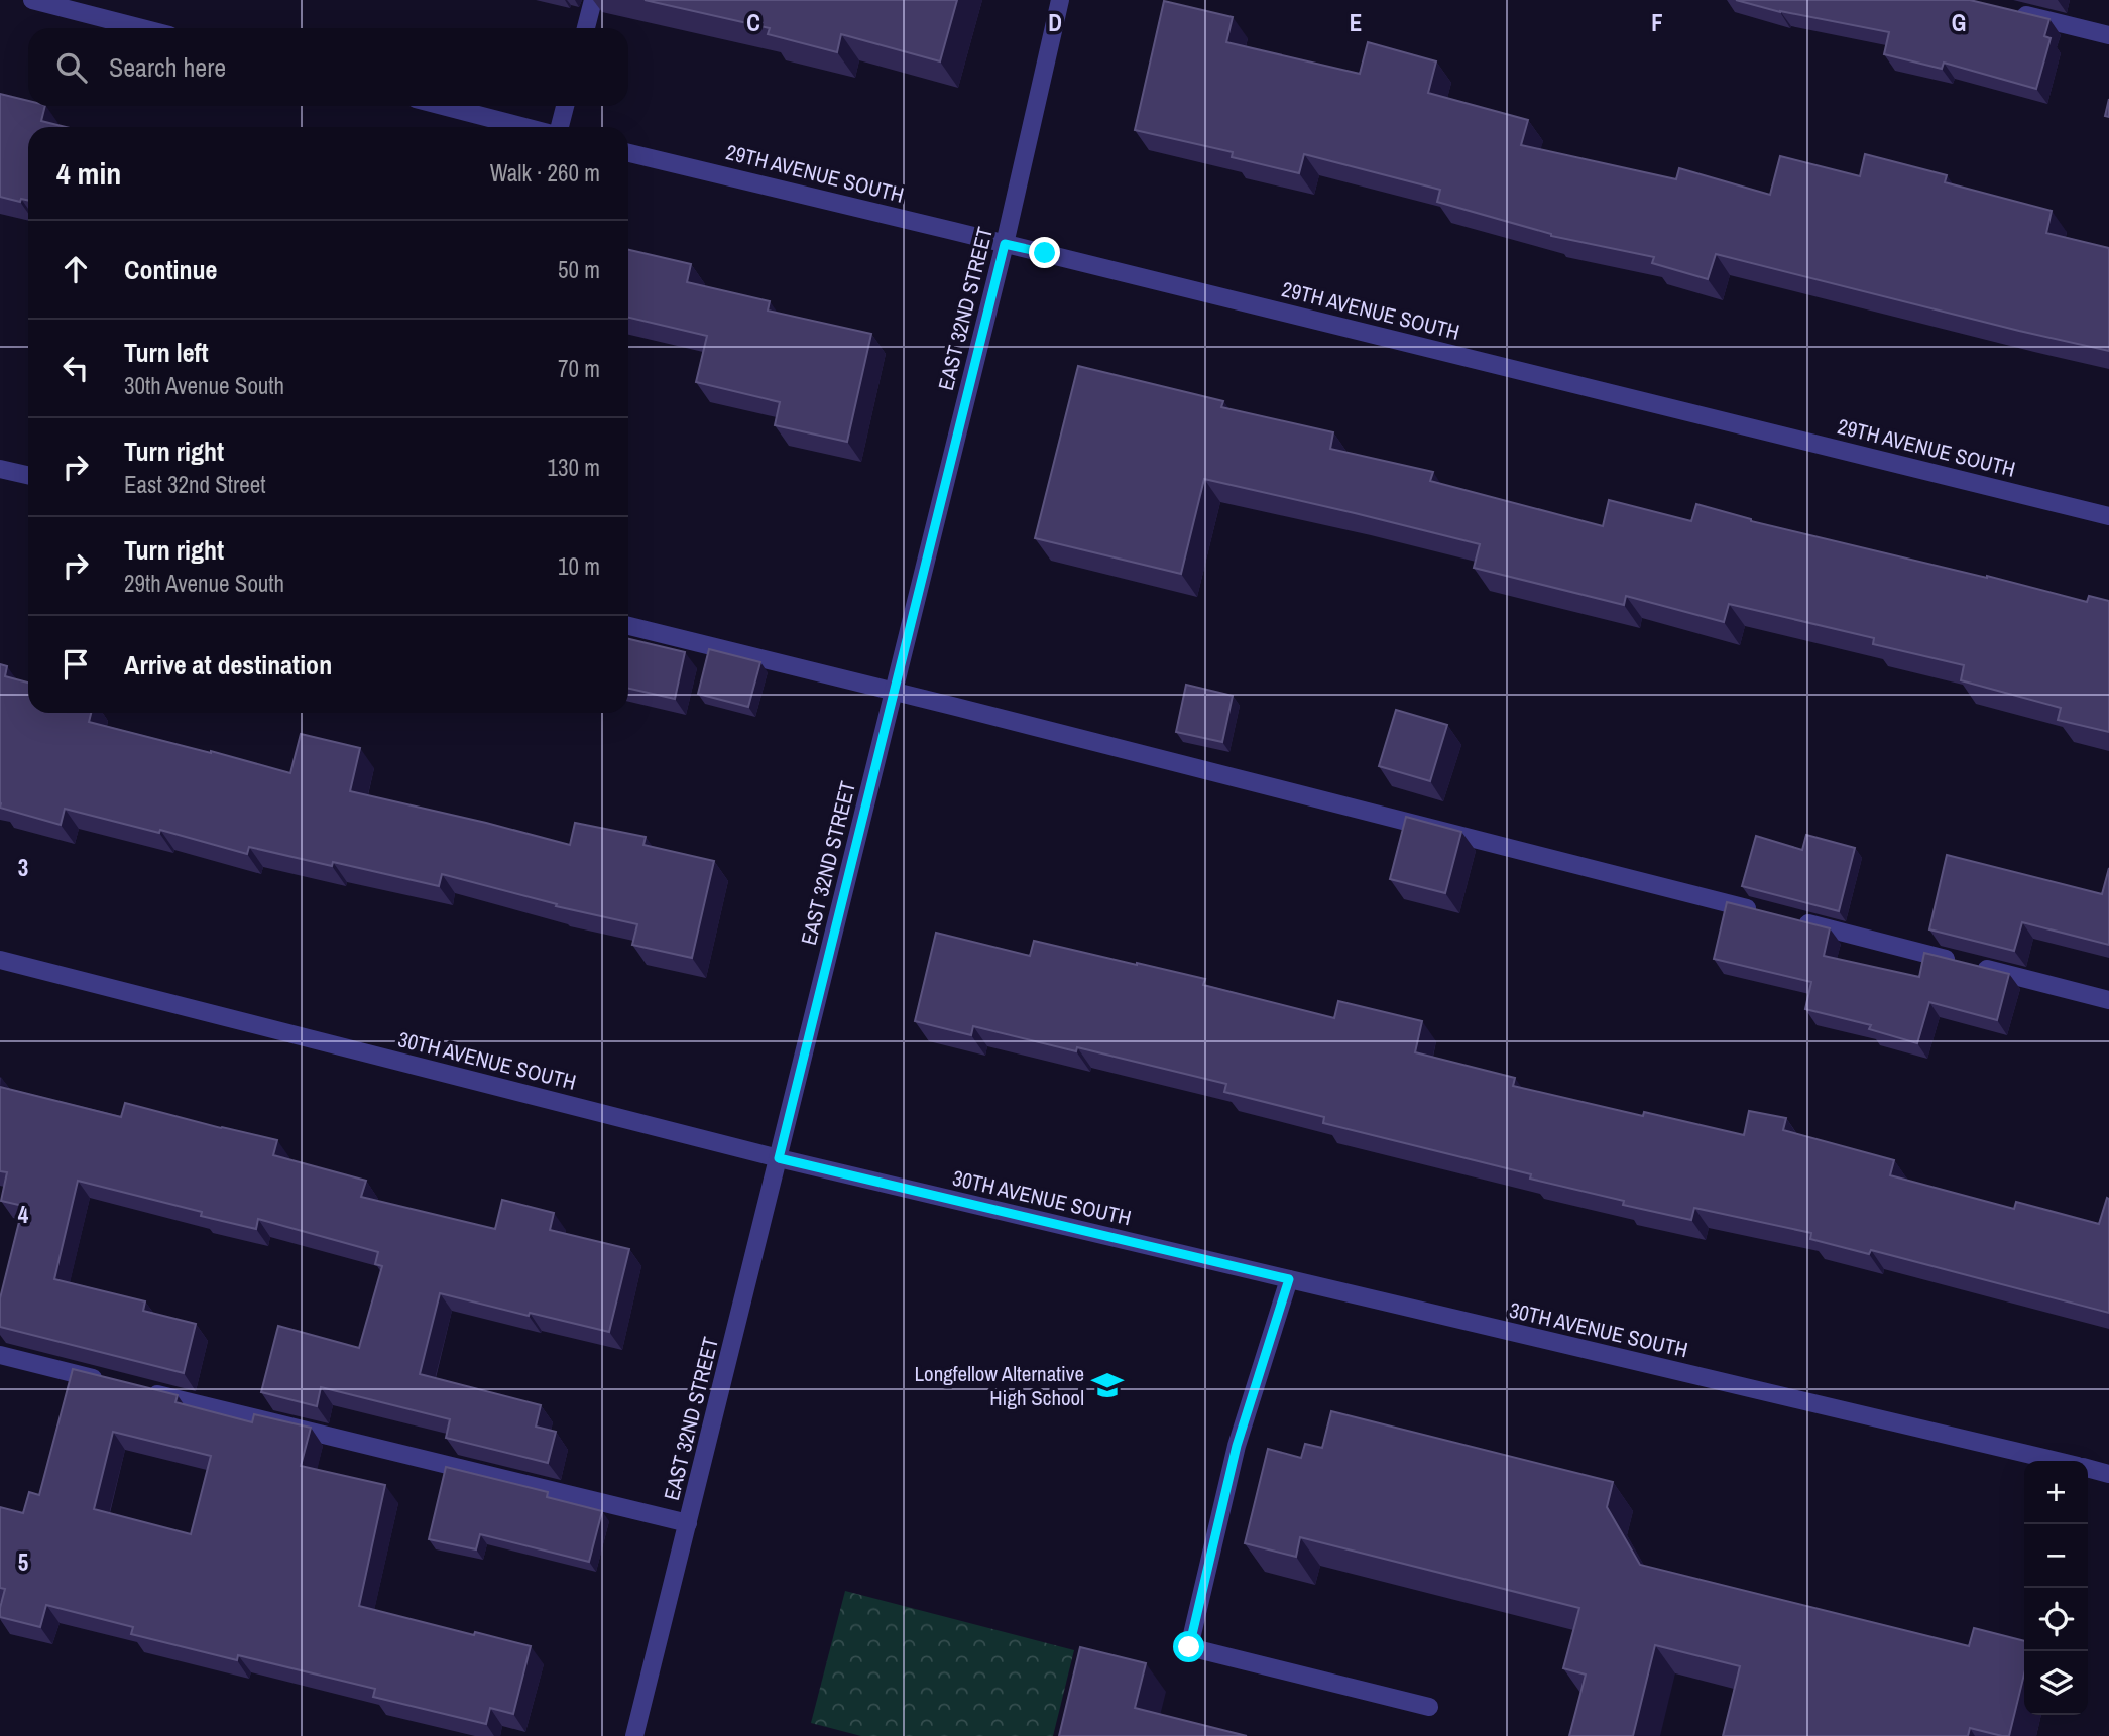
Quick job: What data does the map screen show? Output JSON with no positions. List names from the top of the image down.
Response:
{
  "streets": {
    "street": ["29TH AVENUE SOUTH", "EAST 32ND STREET", "30TH AVENUE SOUTH"]
  },
  "crossings": [
    ["29TH AVENUE SOUTH", "EAST 32ND STREET"],
    ["EAST 32ND STREET", "30TH AVENUE SOUTH"]
  ],
  "places": {
    "school or university": ["Longfellow Alternative High School"]
  },
  "page": {
    "search": "Search here",
    "heading": ["4 min", "Walk · 260 m"],
    "list": [
      ["Continue", "50 m"],
      ["Turn left", "30th Avenue South", "70 m"],
      ["Turn right", "East 32nd Street", "130 m"],
      ["Turn right", "29th Avenue South", "10 m"],
      "Arrive at destination"
    ],
    "map_buttons": ["+", "−"]
  },
  "grid": {
    "columns": [
      "C",
      "D",
      "E",
      "F",
      "G"
    ],
    "rows": ["3", "4", "5"]
  }
}
